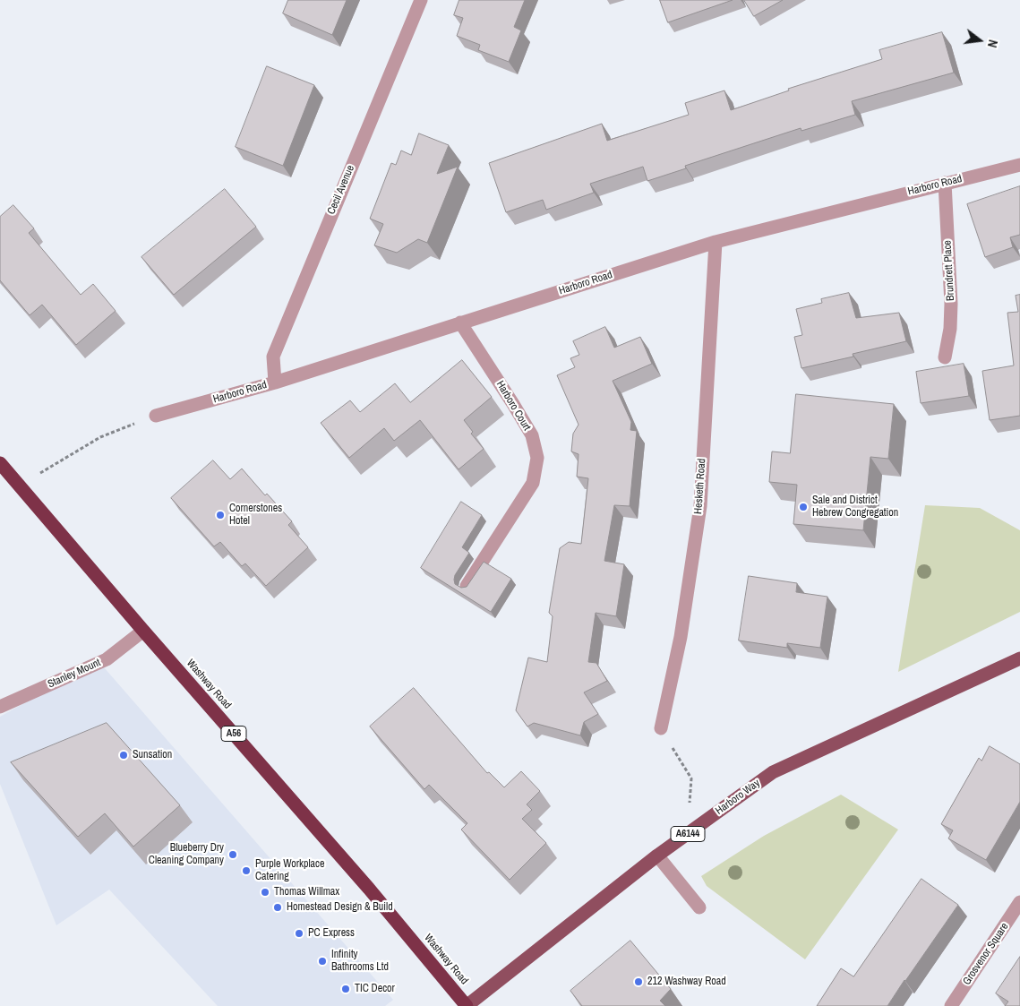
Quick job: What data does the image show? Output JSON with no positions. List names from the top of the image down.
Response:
{
  "streets": {
    "highway": ["Washway Road", "A56"],
    "main road": ["Harboro Way", "A6144"],
    "street": [
      "Harboro Road",
      "Cecil Avenue",
      "Brundrett Place",
      "Harboro Court",
      "Hesketh Road",
      "Stanley Mount",
      "Grosvenor Square"
    ]
  },
  "crossings": [
    ["Harboro Road", "Cecil Avenue"],
    ["Harboro Road", "Brundrett Place"],
    ["Harboro Road", "Harboro Court"],
    ["Harboro Road", "Hesketh Road"],
    ["Stanley Mount", "Washway Road"],
    ["Washway Road", "Harboro Way"]
  ],
  "places": [
    "Sale and District Hebrew Congregation",
    "Cornerstones Hotel",
    "Sunsation",
    "Blueberry Dry Cleaning Company",
    "Purple Workplace Catering",
    "Thomas Willmax",
    "Homestead Design & Build",
    "PC Express",
    "Infinity Bathrooms Ltd",
    "212 Washway Road",
    "TIC Decor"
  ],
  "north": "right"
}
